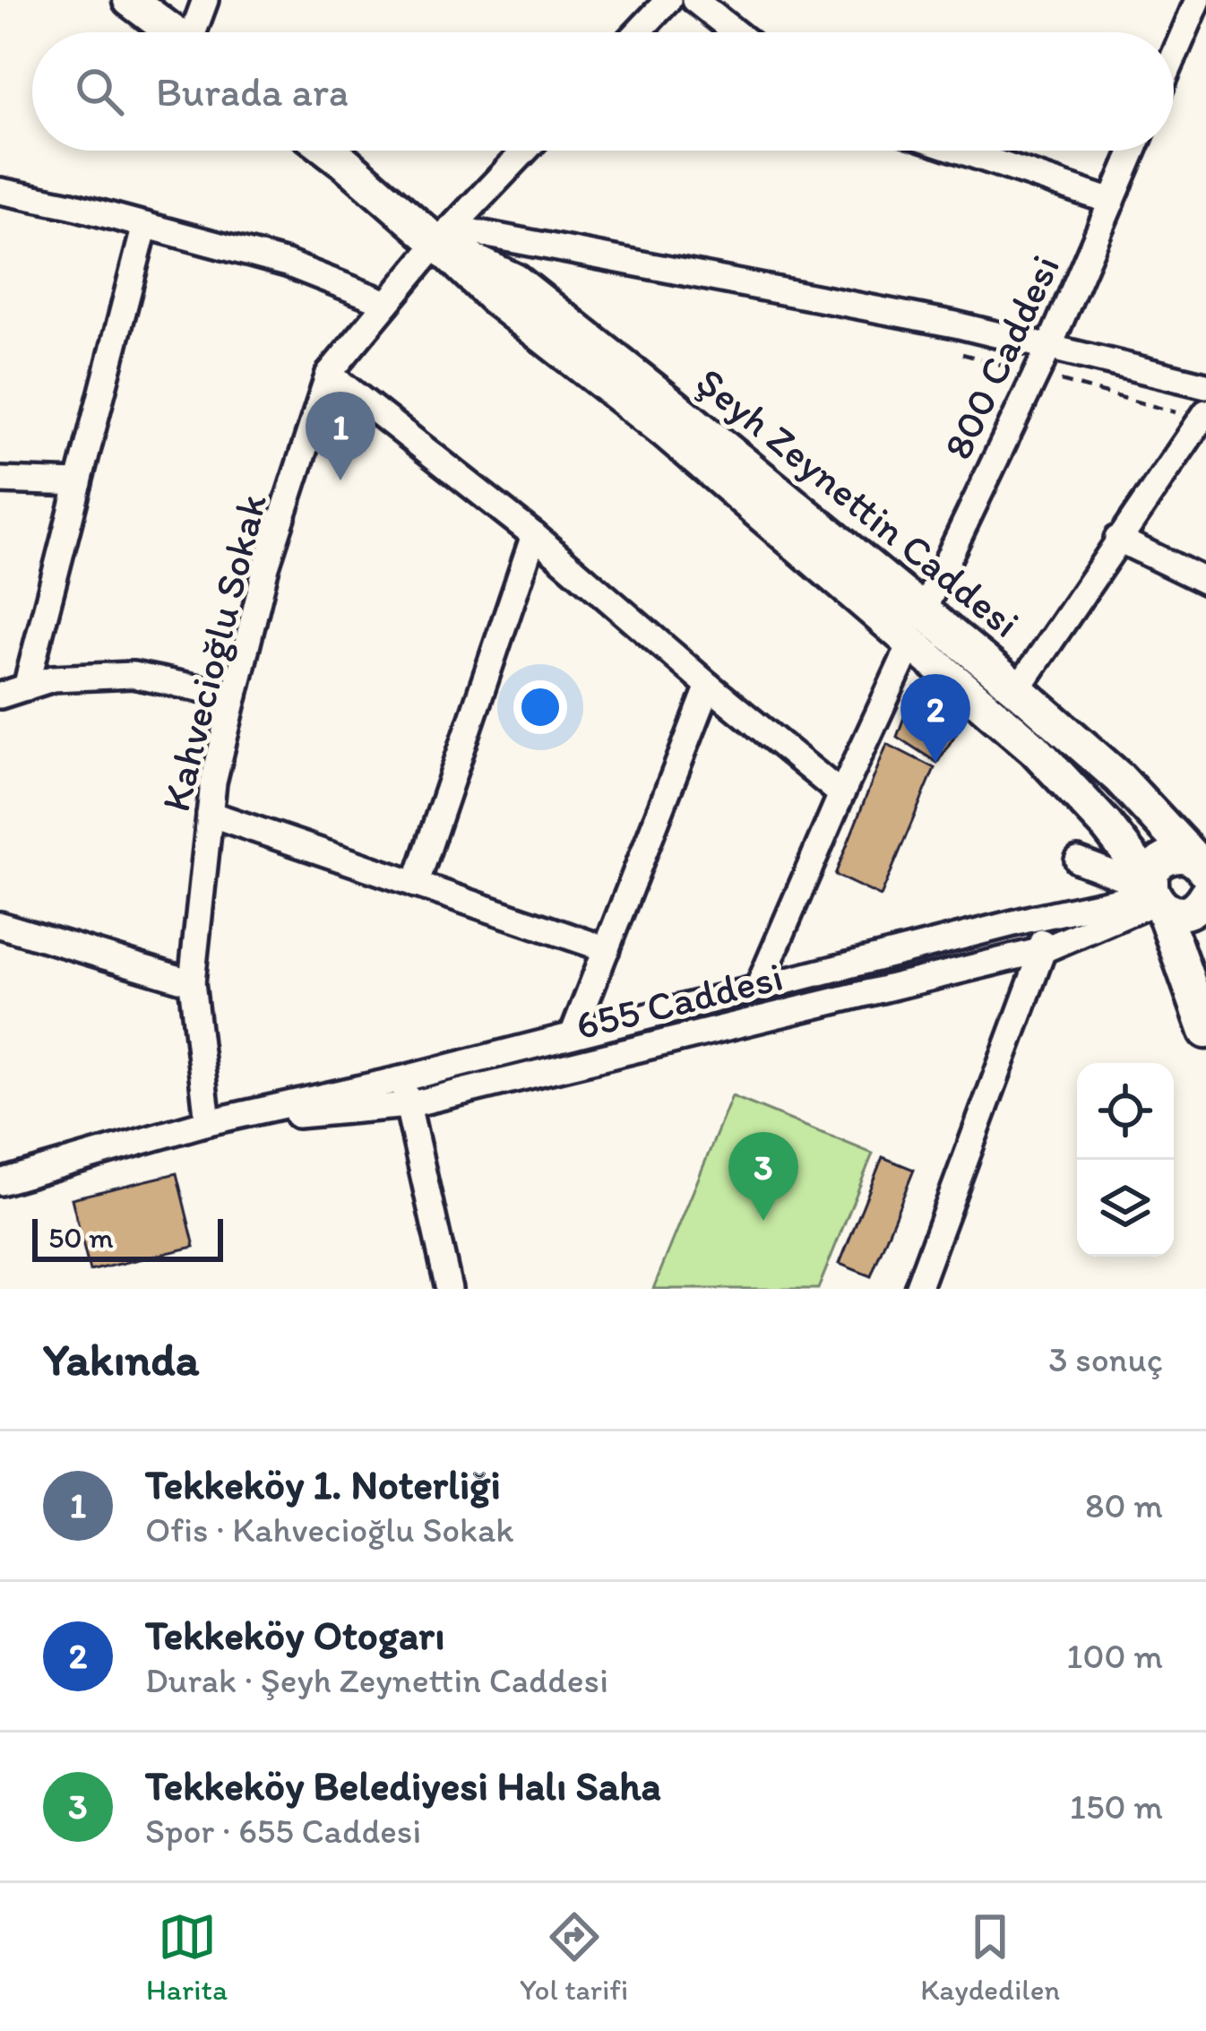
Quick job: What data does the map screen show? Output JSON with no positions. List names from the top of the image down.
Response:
{
  "streets": {
    "main road": ["Şeyh Zeynettin Caddesi"],
    "street": ["800 Caddesi", "Kahvecioğlu Sokak", "655 Caddesi"]
  },
  "crossings": [
    ["800 Caddesi", "Şeyh Zeynettin Caddesi"],
    ["Şeyh Zeynettin Caddesi", "Kahvecioğlu Sokak"],
    ["Şeyh Zeynettin Caddesi", "655 Caddesi"],
    ["Kahvecioğlu Sokak", "655 Caddesi"]
  ],
  "scale_bar": "50 m",
  "page": {
    "search": "Burada ara",
    "pins": ["1", "2", "3"],
    "scale": "50 m",
    "heading": ["Yakında", "3 sonuç"],
    "list": [
      {
        "mark": "1",
        "name": "Tekkeköy 1. Noterliği",
        "note": "Ofis · Kahvecioğlu Sokak",
        "value": "80 m"
      },
      {
        "mark": "2",
        "name": "Tekkeköy Otogarı",
        "note": "Durak · Şeyh Zeynettin Caddesi",
        "value": "100 m"
      },
      {
        "mark": "3",
        "name": "Tekkeköy Belediyesi Halı Saha",
        "note": "Spor · 655 Caddesi",
        "value": "150 m"
      }
    ],
    "nav": ["Harita", "Yol tarifi", "Kaydedilen"]
  }
}
